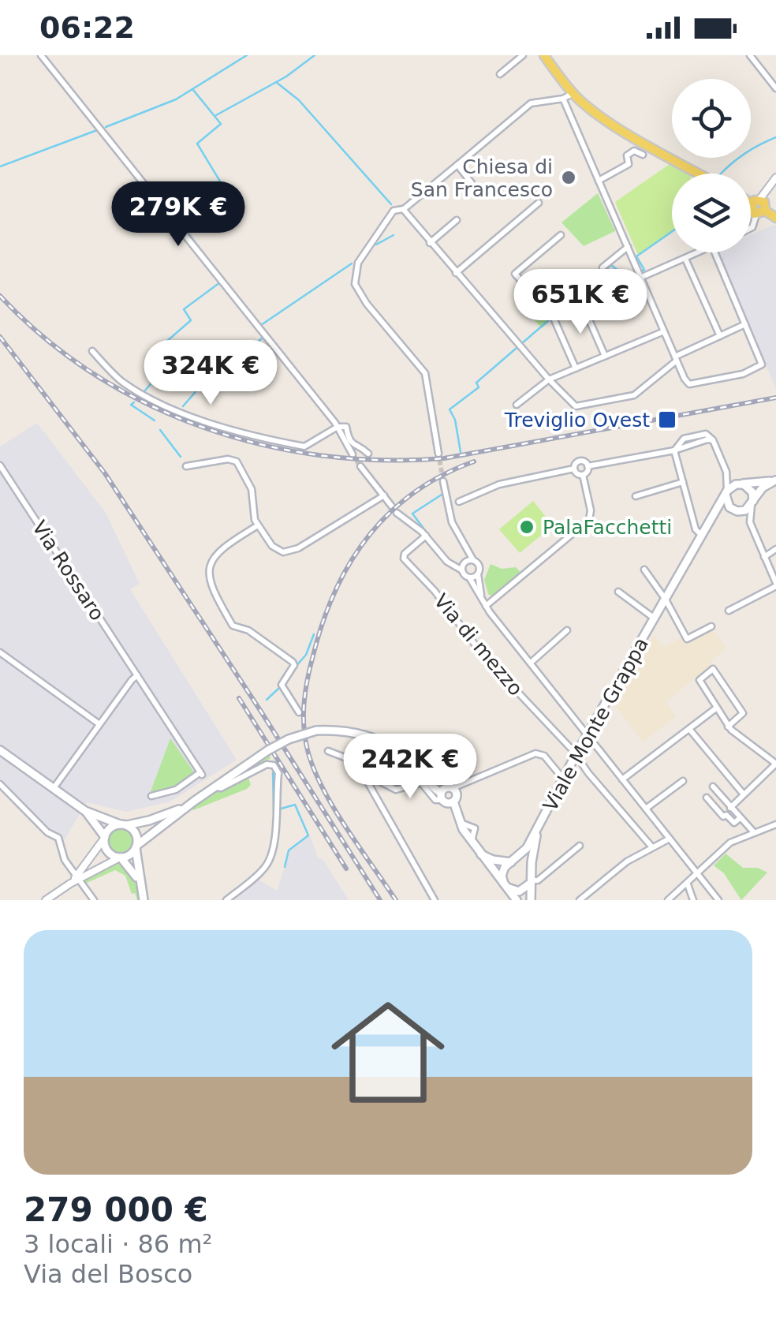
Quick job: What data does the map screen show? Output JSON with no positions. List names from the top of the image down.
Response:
{
  "streets": {
    "main road": ["Viale Monte Grappa"],
    "street": ["Via Rossaro", "Via di mezzo"]
  },
  "crossings": [
    ["Via di mezzo", "Viale Monte Grappa"]
  ],
  "places": {
    "other": ["Chiesa di San Francesco", "PalaFacchetti"],
    "transit": ["Treviglio Ovest"]
  },
  "page": {
    "status": "06:22",
    "price": [
      "279K €",
      "651K €",
      "324K €",
      "242K €"
    ],
    "list": [
      {
        "name": "279 000 €",
        "note": "3 locali · 86 m² · Via del Bosco"
      }
    ]
  }
}
